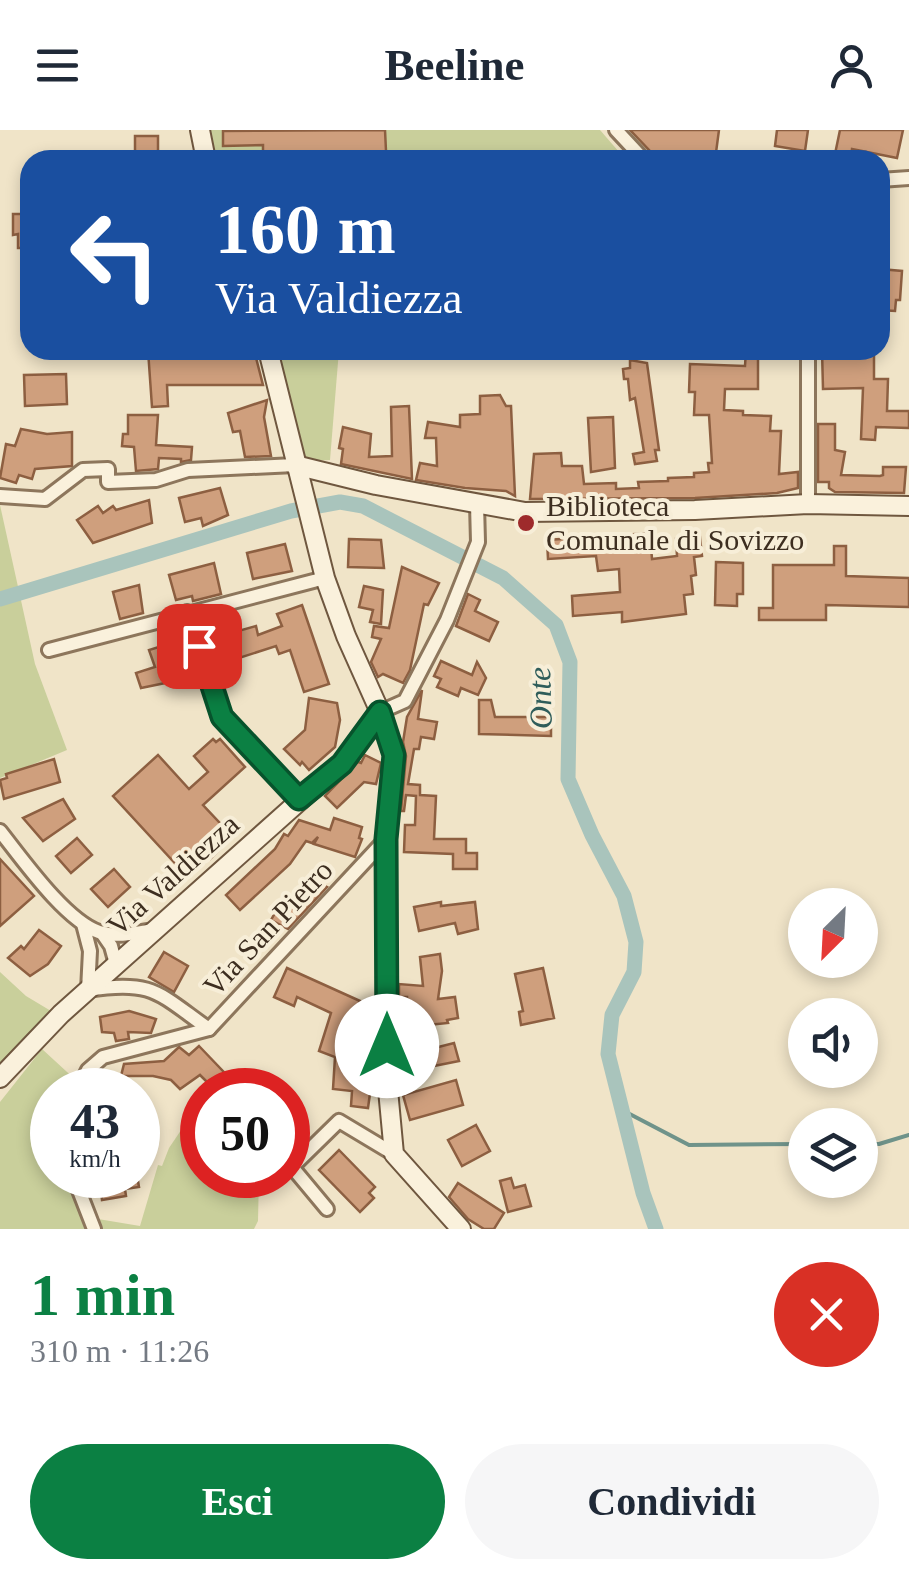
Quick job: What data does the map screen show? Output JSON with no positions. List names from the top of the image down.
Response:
{
  "streets": {
    "street": ["Via Valdiezza", "Via San Pietro"]
  },
  "water": ["Onte"],
  "places": ["Biblioteca Comunale di Sovizzo"],
  "north": "bottom left",
  "page": {
    "header": "Beeline",
    "turn": ["160 m", "Via Valdiezza"],
    "speed": "43 km/h",
    "limit": "50",
    "heading": ["1 min", "310 m · 11:26"],
    "buttons": ["Esci", "Condividi"]
  }
}
